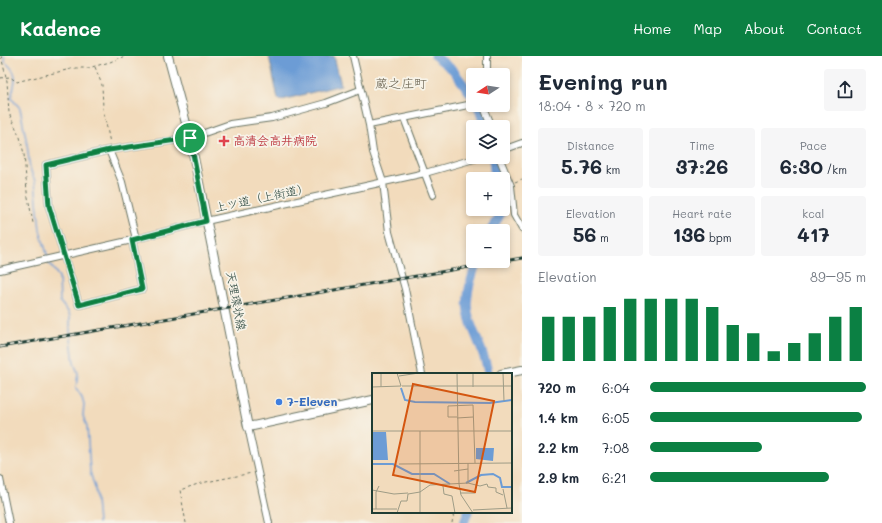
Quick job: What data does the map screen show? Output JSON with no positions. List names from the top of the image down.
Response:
{
  "streets": {
    "main road": ["天理環状線"],
    "street": ["上ツ道（上街道）"]
  },
  "crossings": [
    ["上ツ道（上街道）", "天理環状線"]
  ],
  "districts": ["蔵之庄町"],
  "places": {
    "health": ["高清会高井病院"],
    "other": ["7-Eleven"]
  },
  "north": "left",
  "page": {
    "header": "Kadence",
    "nav": [
      "Home",
      "Map",
      "About",
      "Contact"
    ],
    "heading": ["Evening run", "18:04 · 8 × 720 m"],
    "map_buttons": ["+", "−"],
    "stats": [
      ["Distance", "5.76 km"],
      ["Time", "37:26"],
      ["Pace", "6:30 /km"],
      ["Elevation", "56 m"],
      ["Heart rate", "136 bpm"],
      ["kcal", "417"]
    ],
    "chart": ["Elevation", "89–95 m"],
    "list": [
      {
        "name": "720 m",
        "note": "6:04"
      },
      {
        "name": "1.4 km",
        "note": "6:05"
      },
      {
        "name": "2.2 km",
        "note": "7:08"
      },
      {
        "name": "2.9 km",
        "note": "6:21"
      }
    ]
  }
}
